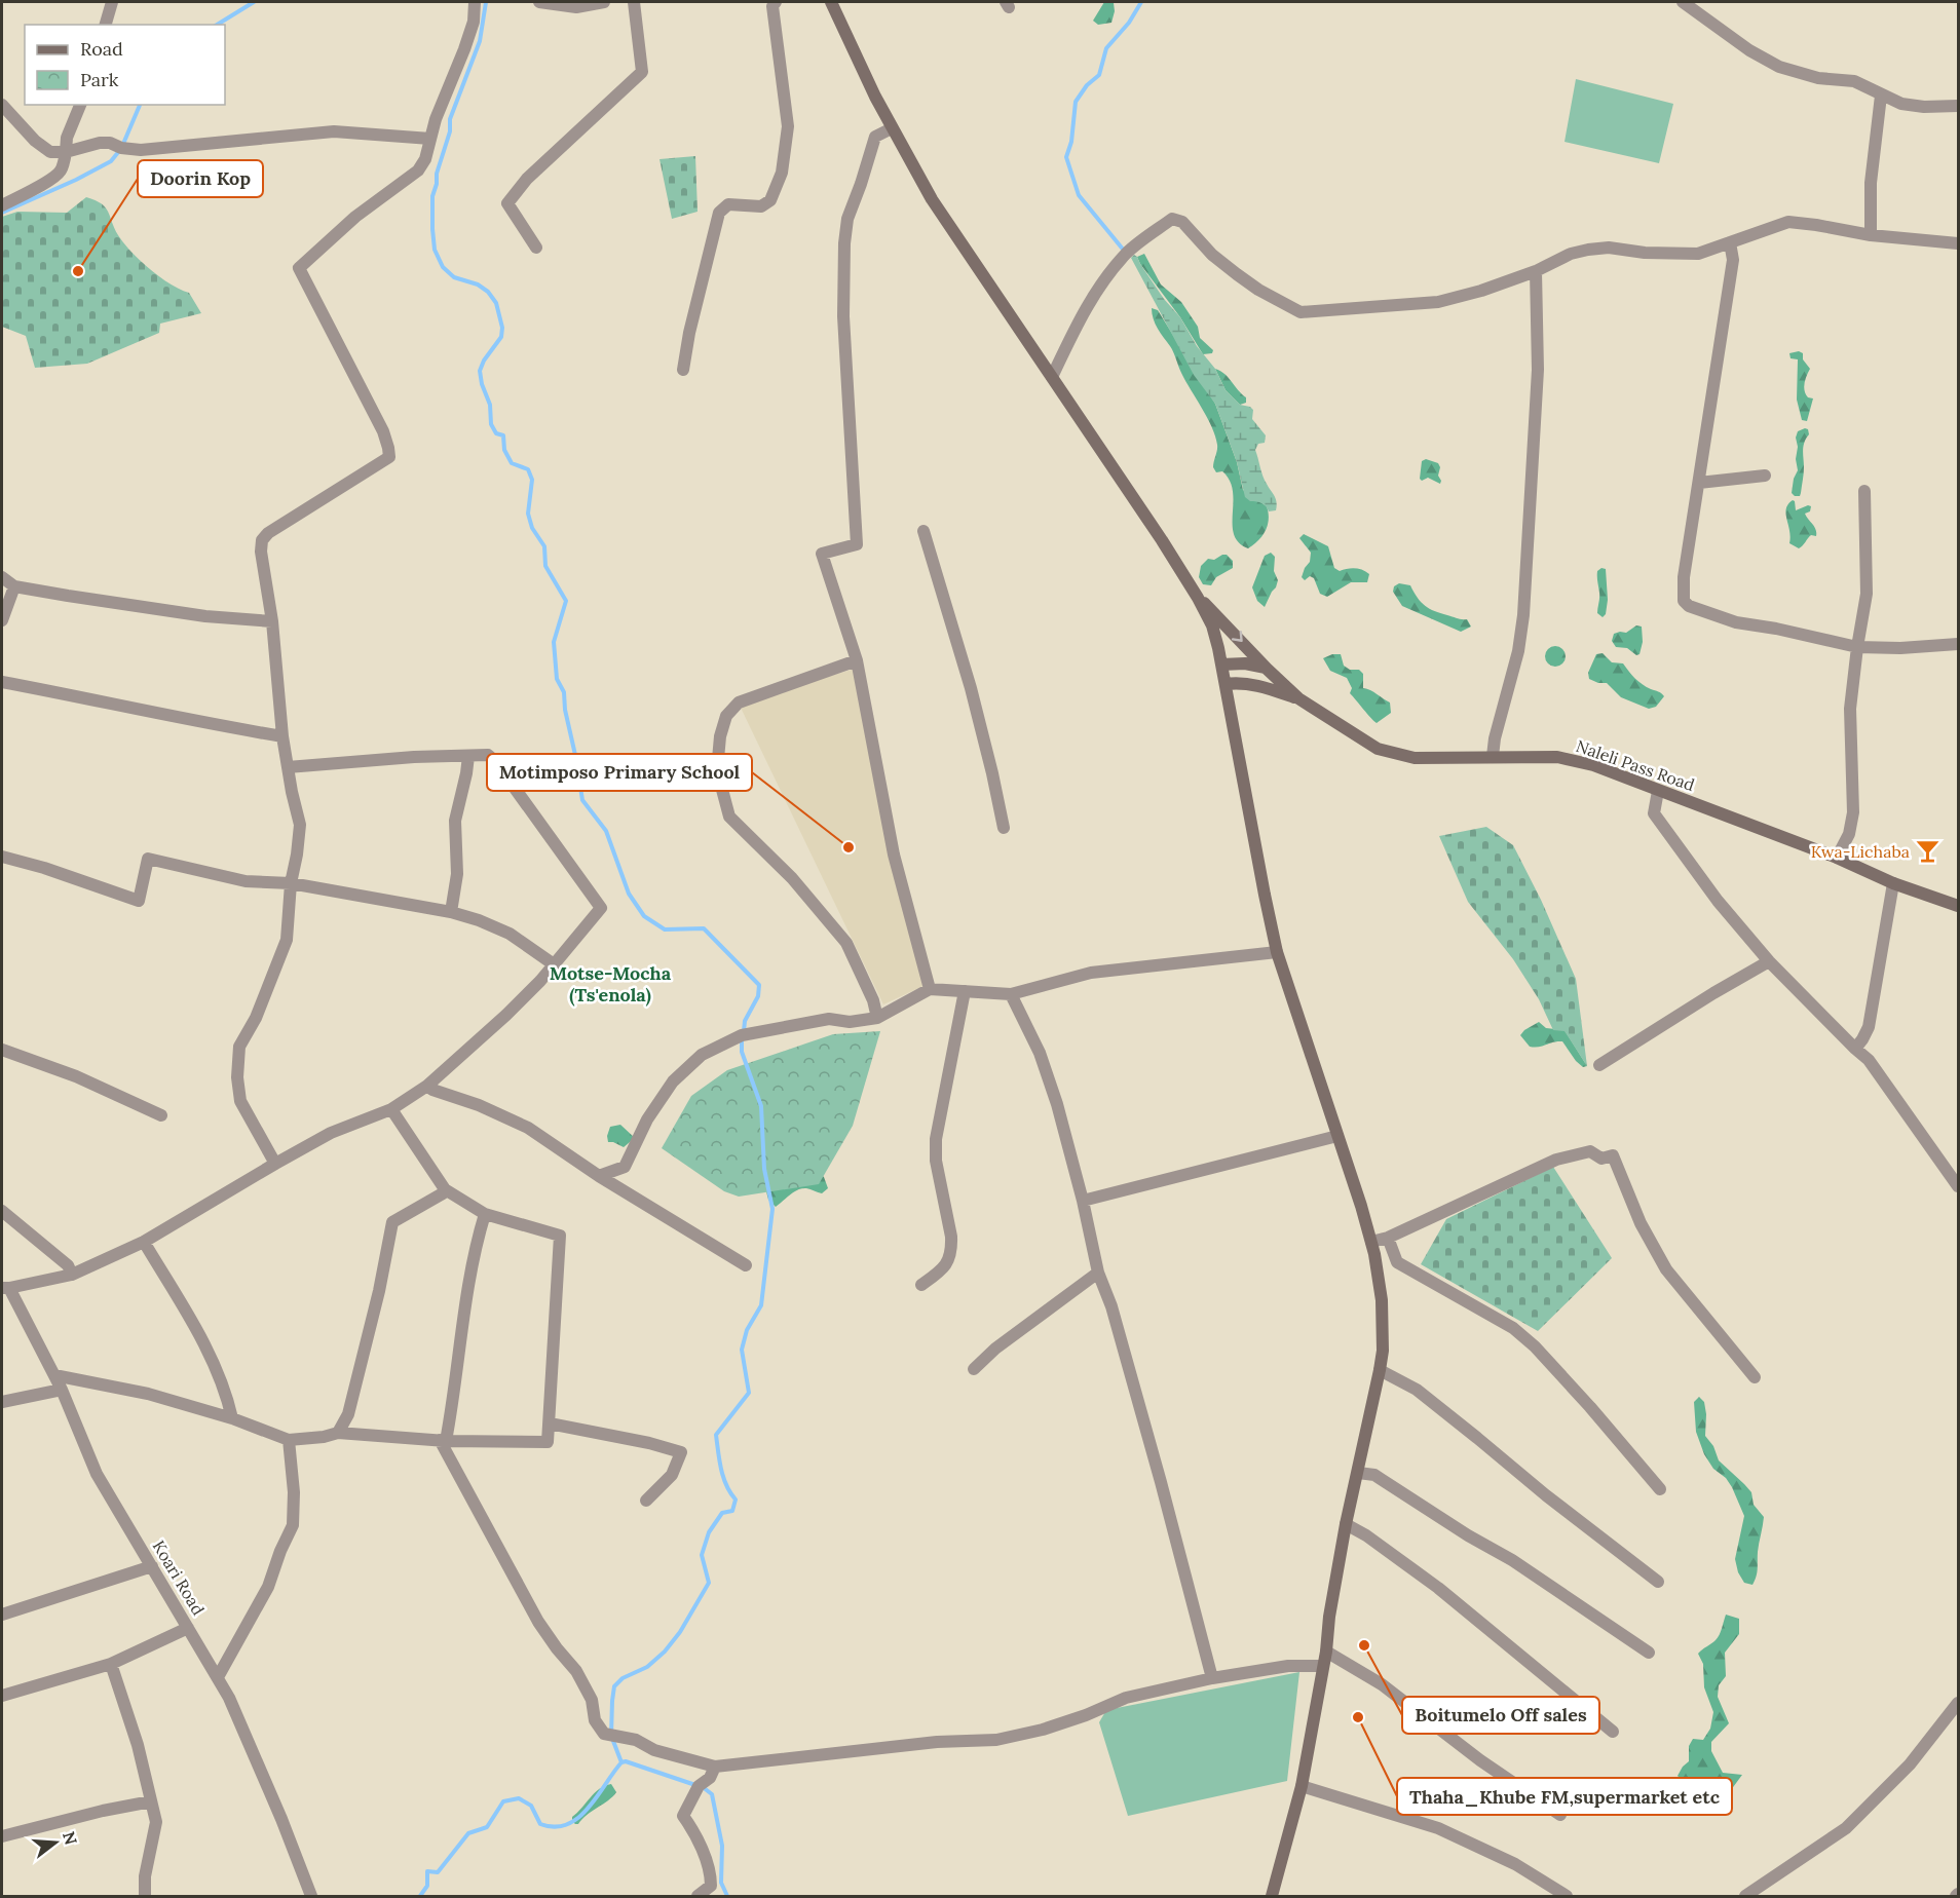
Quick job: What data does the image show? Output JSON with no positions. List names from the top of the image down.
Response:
{
  "streets": {
    "main road": ["Naleli Pass Road"],
    "street": ["Koari Road"]
  },
  "districts": ["Motse-Mocha (Ts'enola)"],
  "places": {
    "other": [
      "Doorin Kop",
      "Motimposo Primary School",
      "Boitumelo Off sales",
      "Thaha_Khube FM,supermarket etc"
    ],
    "bar": ["Kwa-Lichaba"]
  },
  "legend": ["Road", "Park"],
  "north": "right"
}
